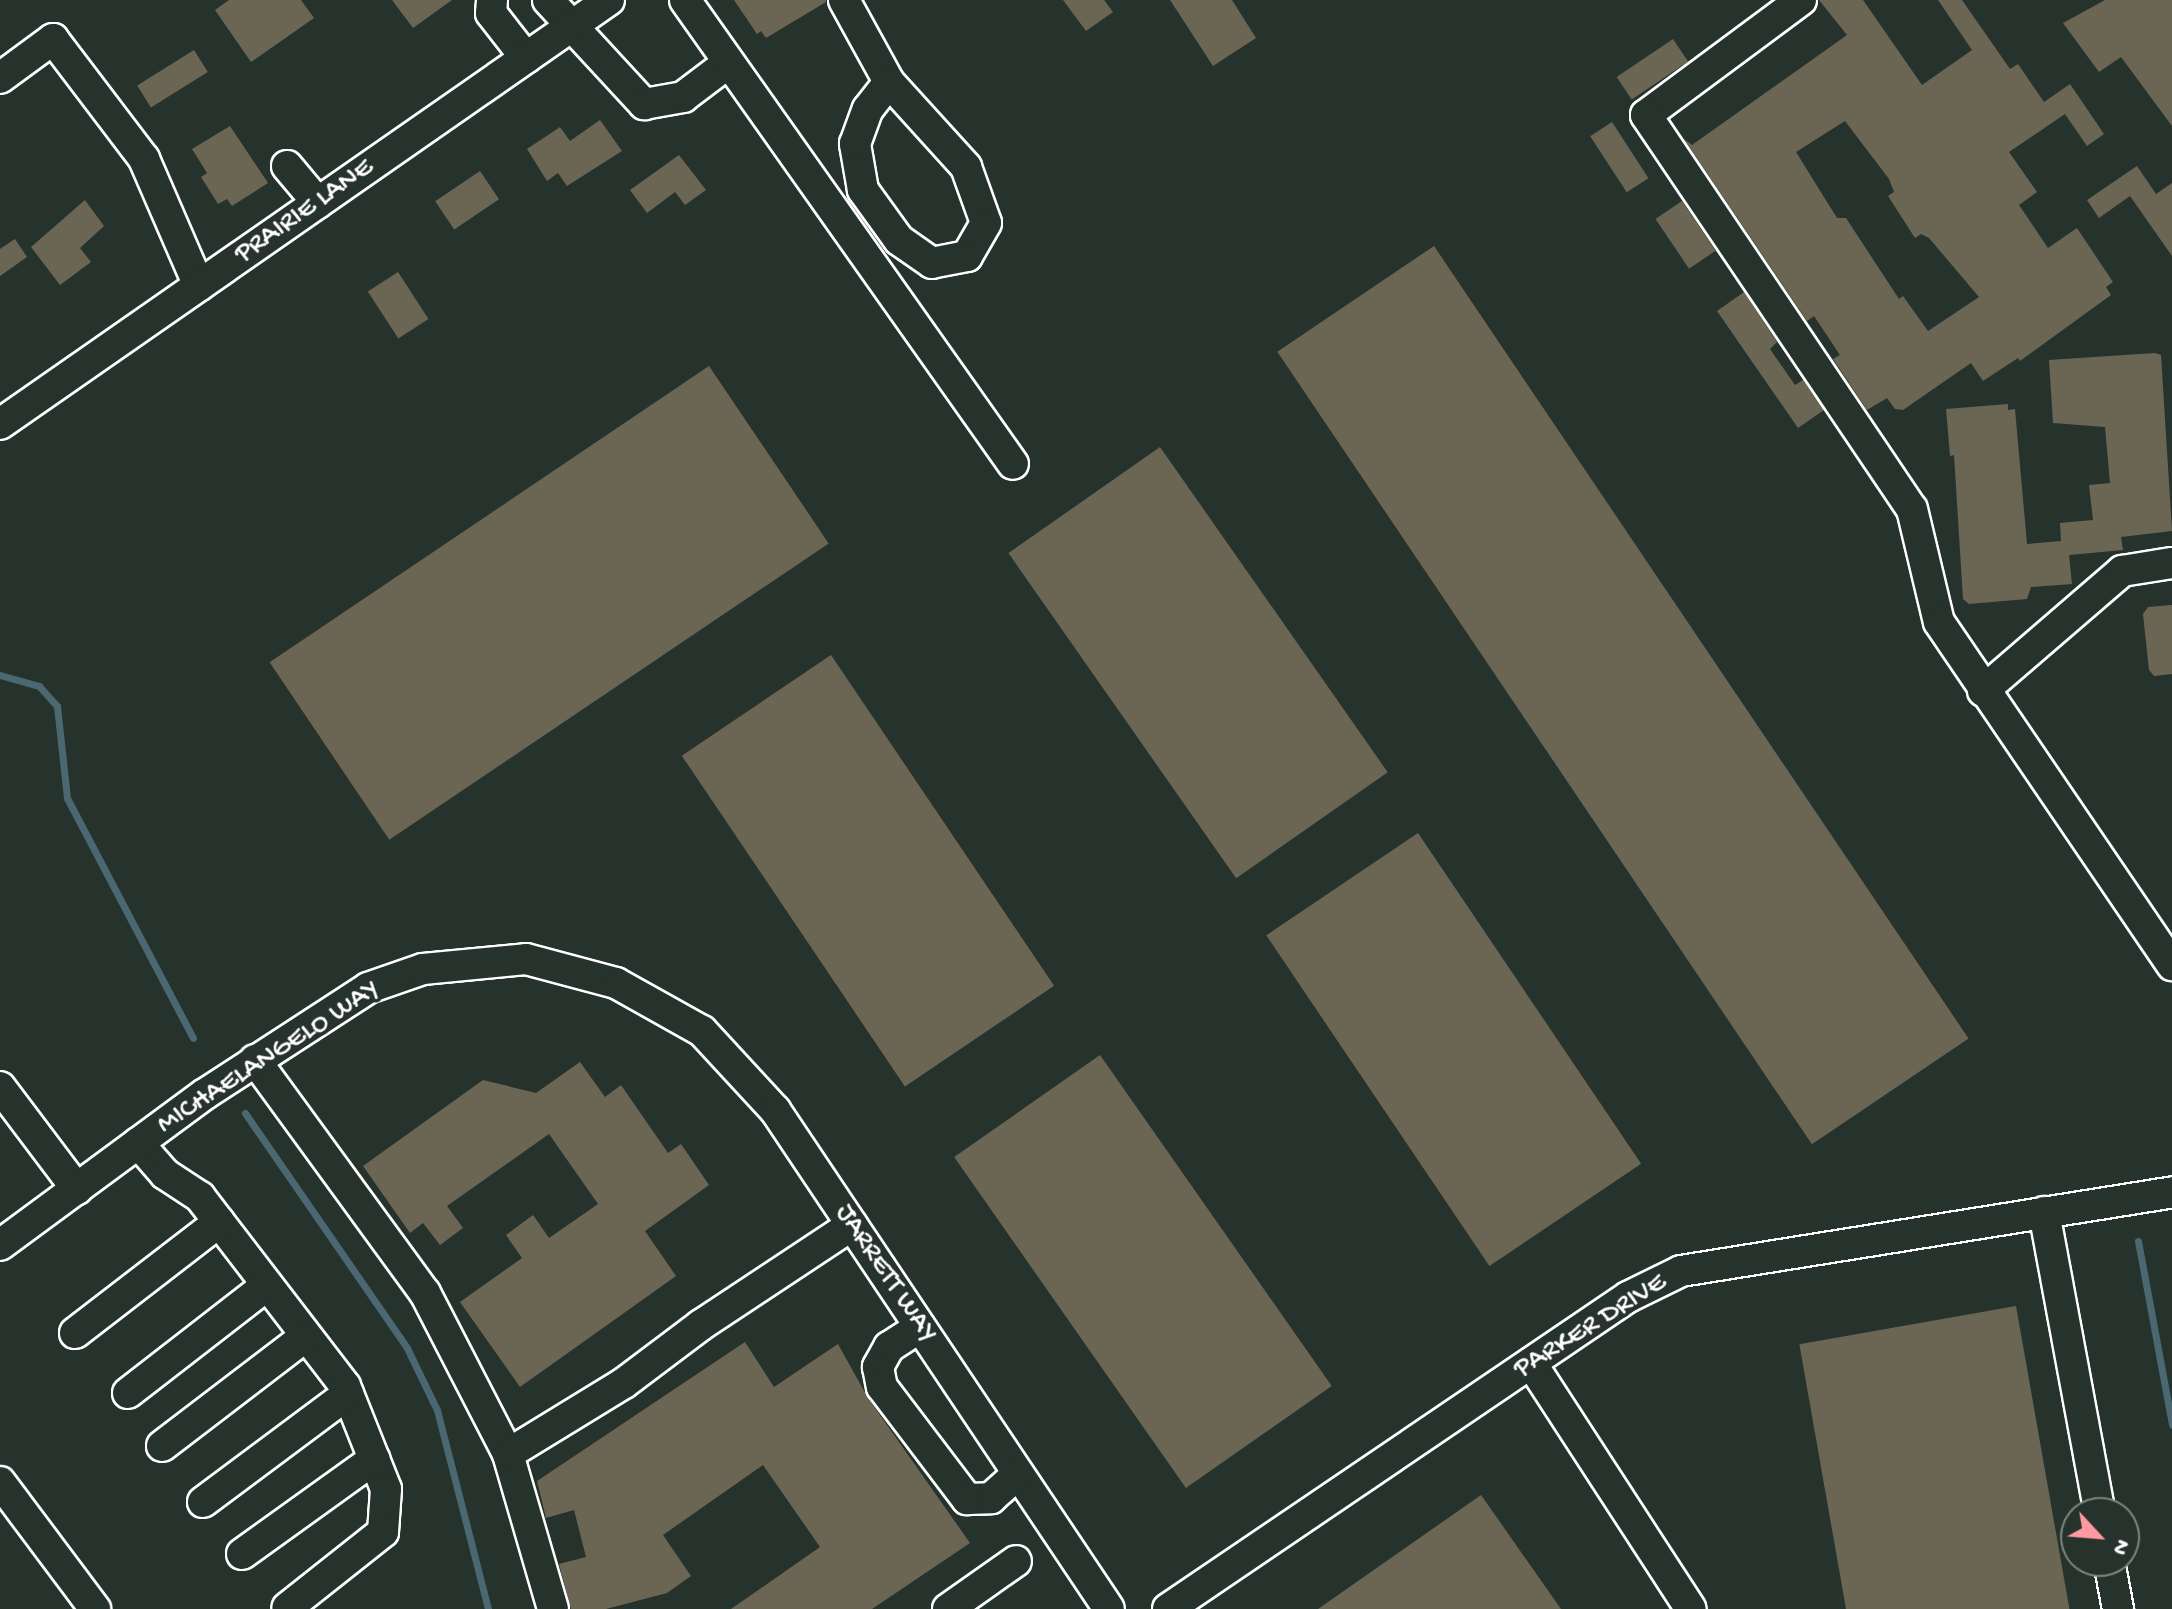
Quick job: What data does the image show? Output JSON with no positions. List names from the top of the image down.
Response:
{
  "streets": {
    "street": [
      "PRAIRIE LANE",
      "MICHAELANGELO WAY",
      "JARRETT WAY",
      "PARKER DRIVE"
    ]
  },
  "crossings": [
    ["MICHAELANGELO WAY", "JARRETT WAY"]
  ],
  "north": "bottom right"
}
